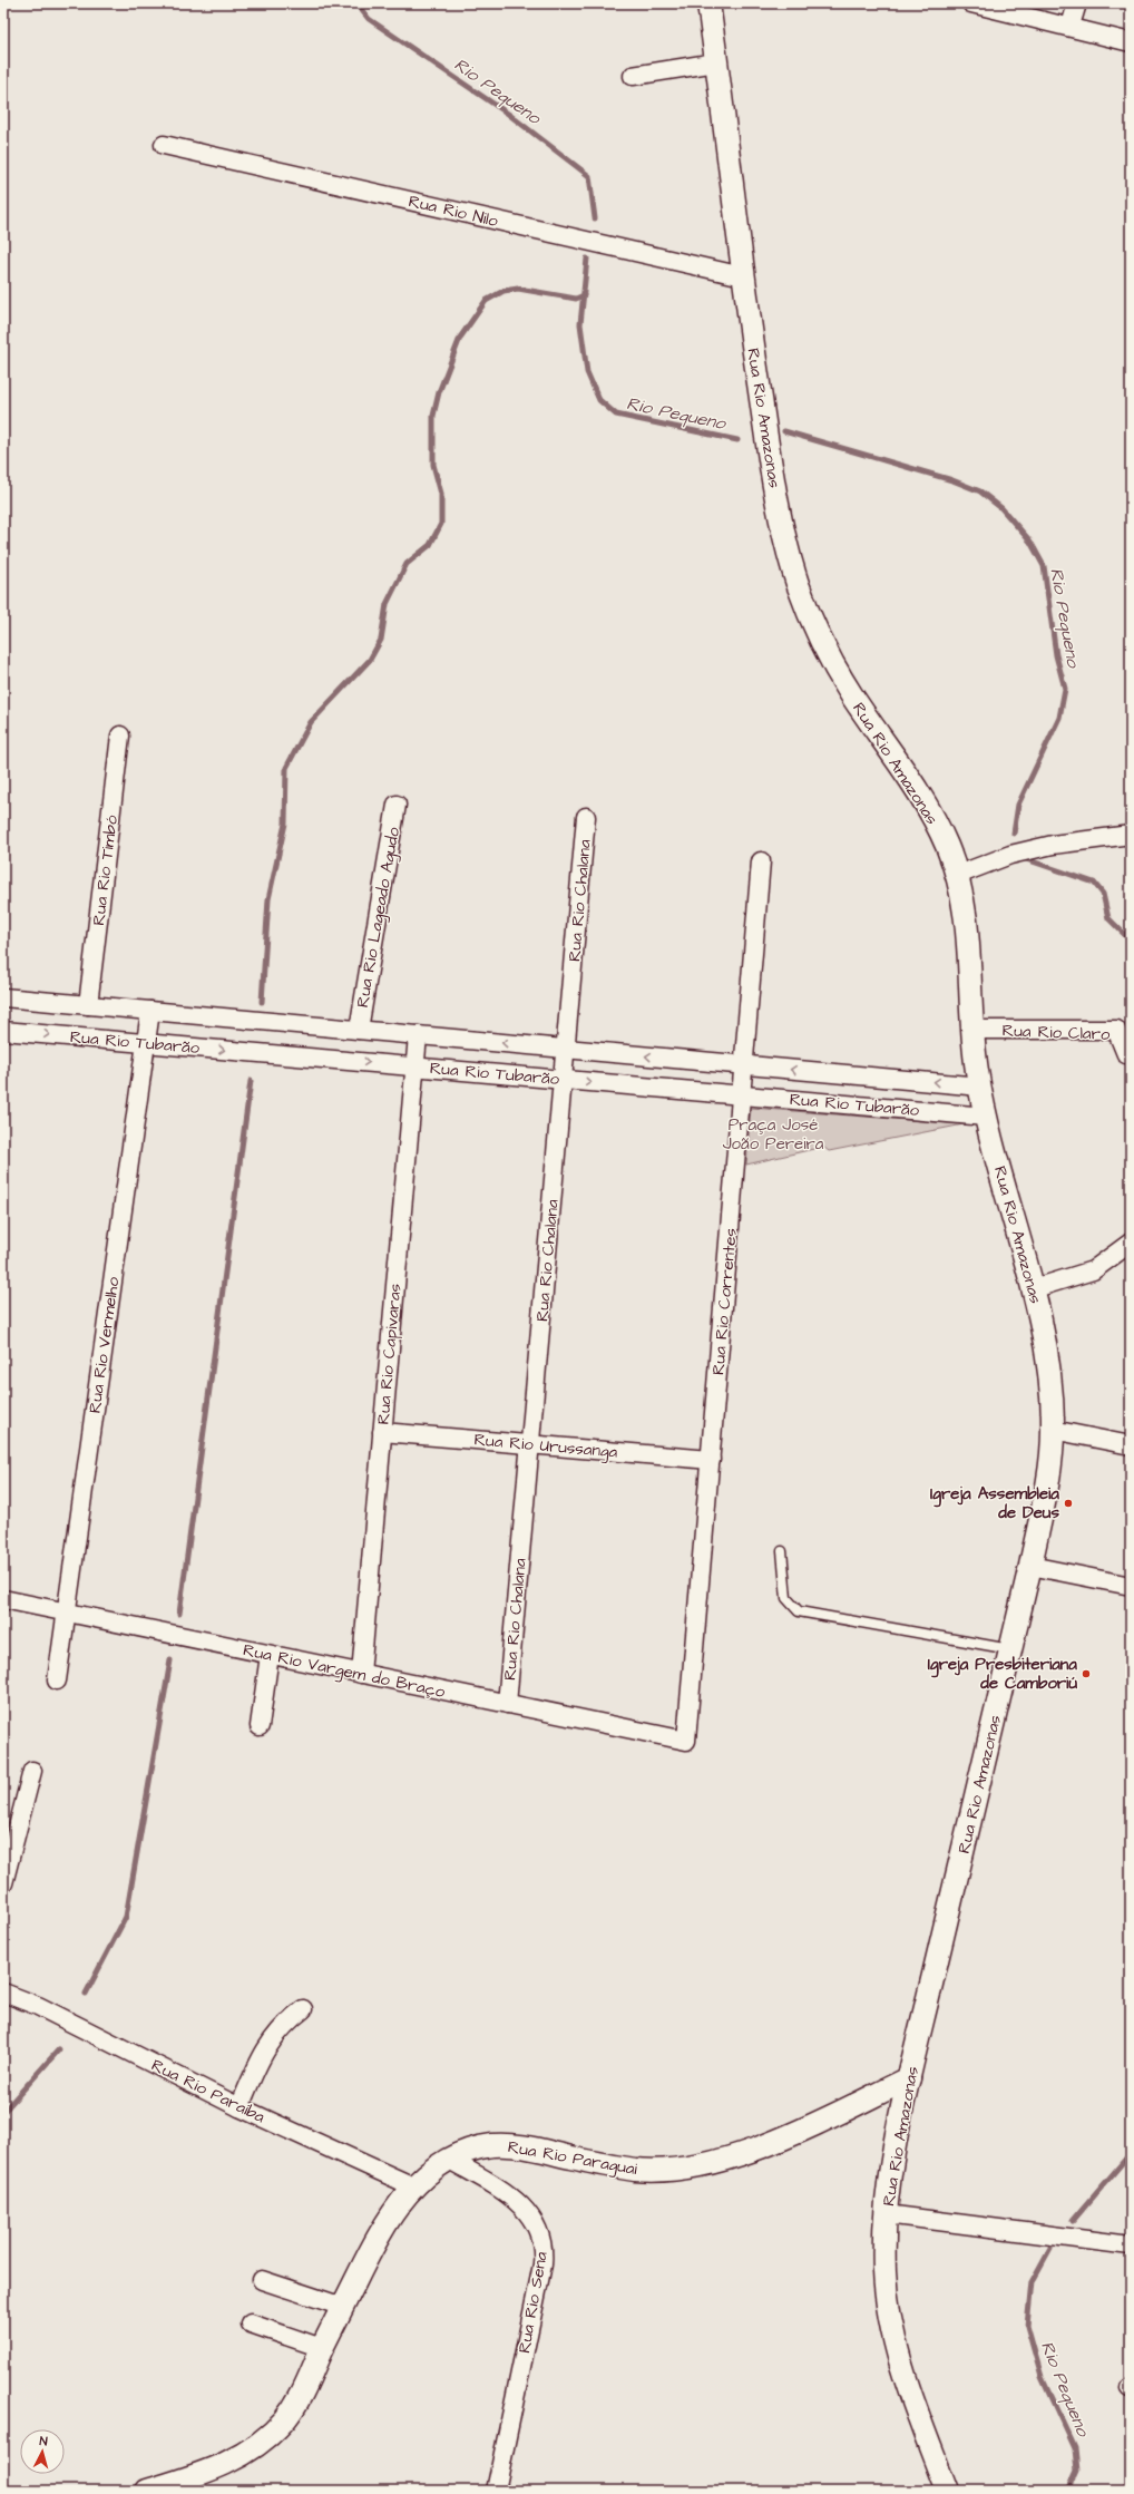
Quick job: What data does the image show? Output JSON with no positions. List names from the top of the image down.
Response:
{
  "streets": {
    "street": [
      "Rua Rio Nilo",
      "Rua Rio Amazonas",
      "Rua Rio Timbó",
      "Rua Rio Chalana",
      "Rua Rio Lageado Agudo",
      "Rua Rio Claro",
      "Rua Rio Tubarão",
      "Rua Rio Correntes",
      "Rua Rio Vermelho",
      "Rua Rio Capivaras",
      "Rua Rio Urussanga",
      "Rua Rio Vargem do Braço",
      "Rua Rio Paraíba",
      "Rua Rio Paraguai",
      "Rua Rio Sena"
    ]
  },
  "crossings": [
    ["Rua Rio Nilo", "Rua Rio Amazonas"],
    ["Rua Rio Amazonas", "Rua Rio Claro"],
    ["Rua Rio Amazonas", "Rua Rio Tubarão"],
    ["Rua Rio Amazonas", "Rua Rio Paraguai"],
    ["Rua Rio Timbó", "Rua Rio Tubarão"],
    ["Rua Rio Chalana", "Rua Rio Tubarão"],
    ["Rua Rio Chalana", "Rua Rio Urussanga"],
    ["Rua Rio Chalana", "Rua Rio Vargem do Braço"],
    ["Rua Rio Lageado Agudo", "Rua Rio Tubarão"],
    ["Rua Rio Tubarão", "Rua Rio Correntes"],
    ["Rua Rio Tubarão", "Rua Rio Vermelho"],
    ["Rua Rio Tubarão", "Rua Rio Capivaras"],
    ["Rua Rio Correntes", "Rua Rio Urussanga"],
    ["Rua Rio Correntes", "Rua Rio Vargem do Braço"],
    ["Rua Rio Vermelho", "Rua Rio Vargem do Braço"],
    ["Rua Rio Capivaras", "Rua Rio Urussanga"],
    ["Rua Rio Capivaras", "Rua Rio Vargem do Braço"],
    ["Rua Rio Paraíba", "Rua Rio Paraguai"],
    ["Rua Rio Paraguai", "Rua Rio Sena"]
  ],
  "water": ["Rio Pequeno"],
  "parks": ["Praça José João Pereira"],
  "places": ["Igreja Assembleia de Deus", "Igreja Presbiteriana de Camboriú"],
  "north": "top"
}
